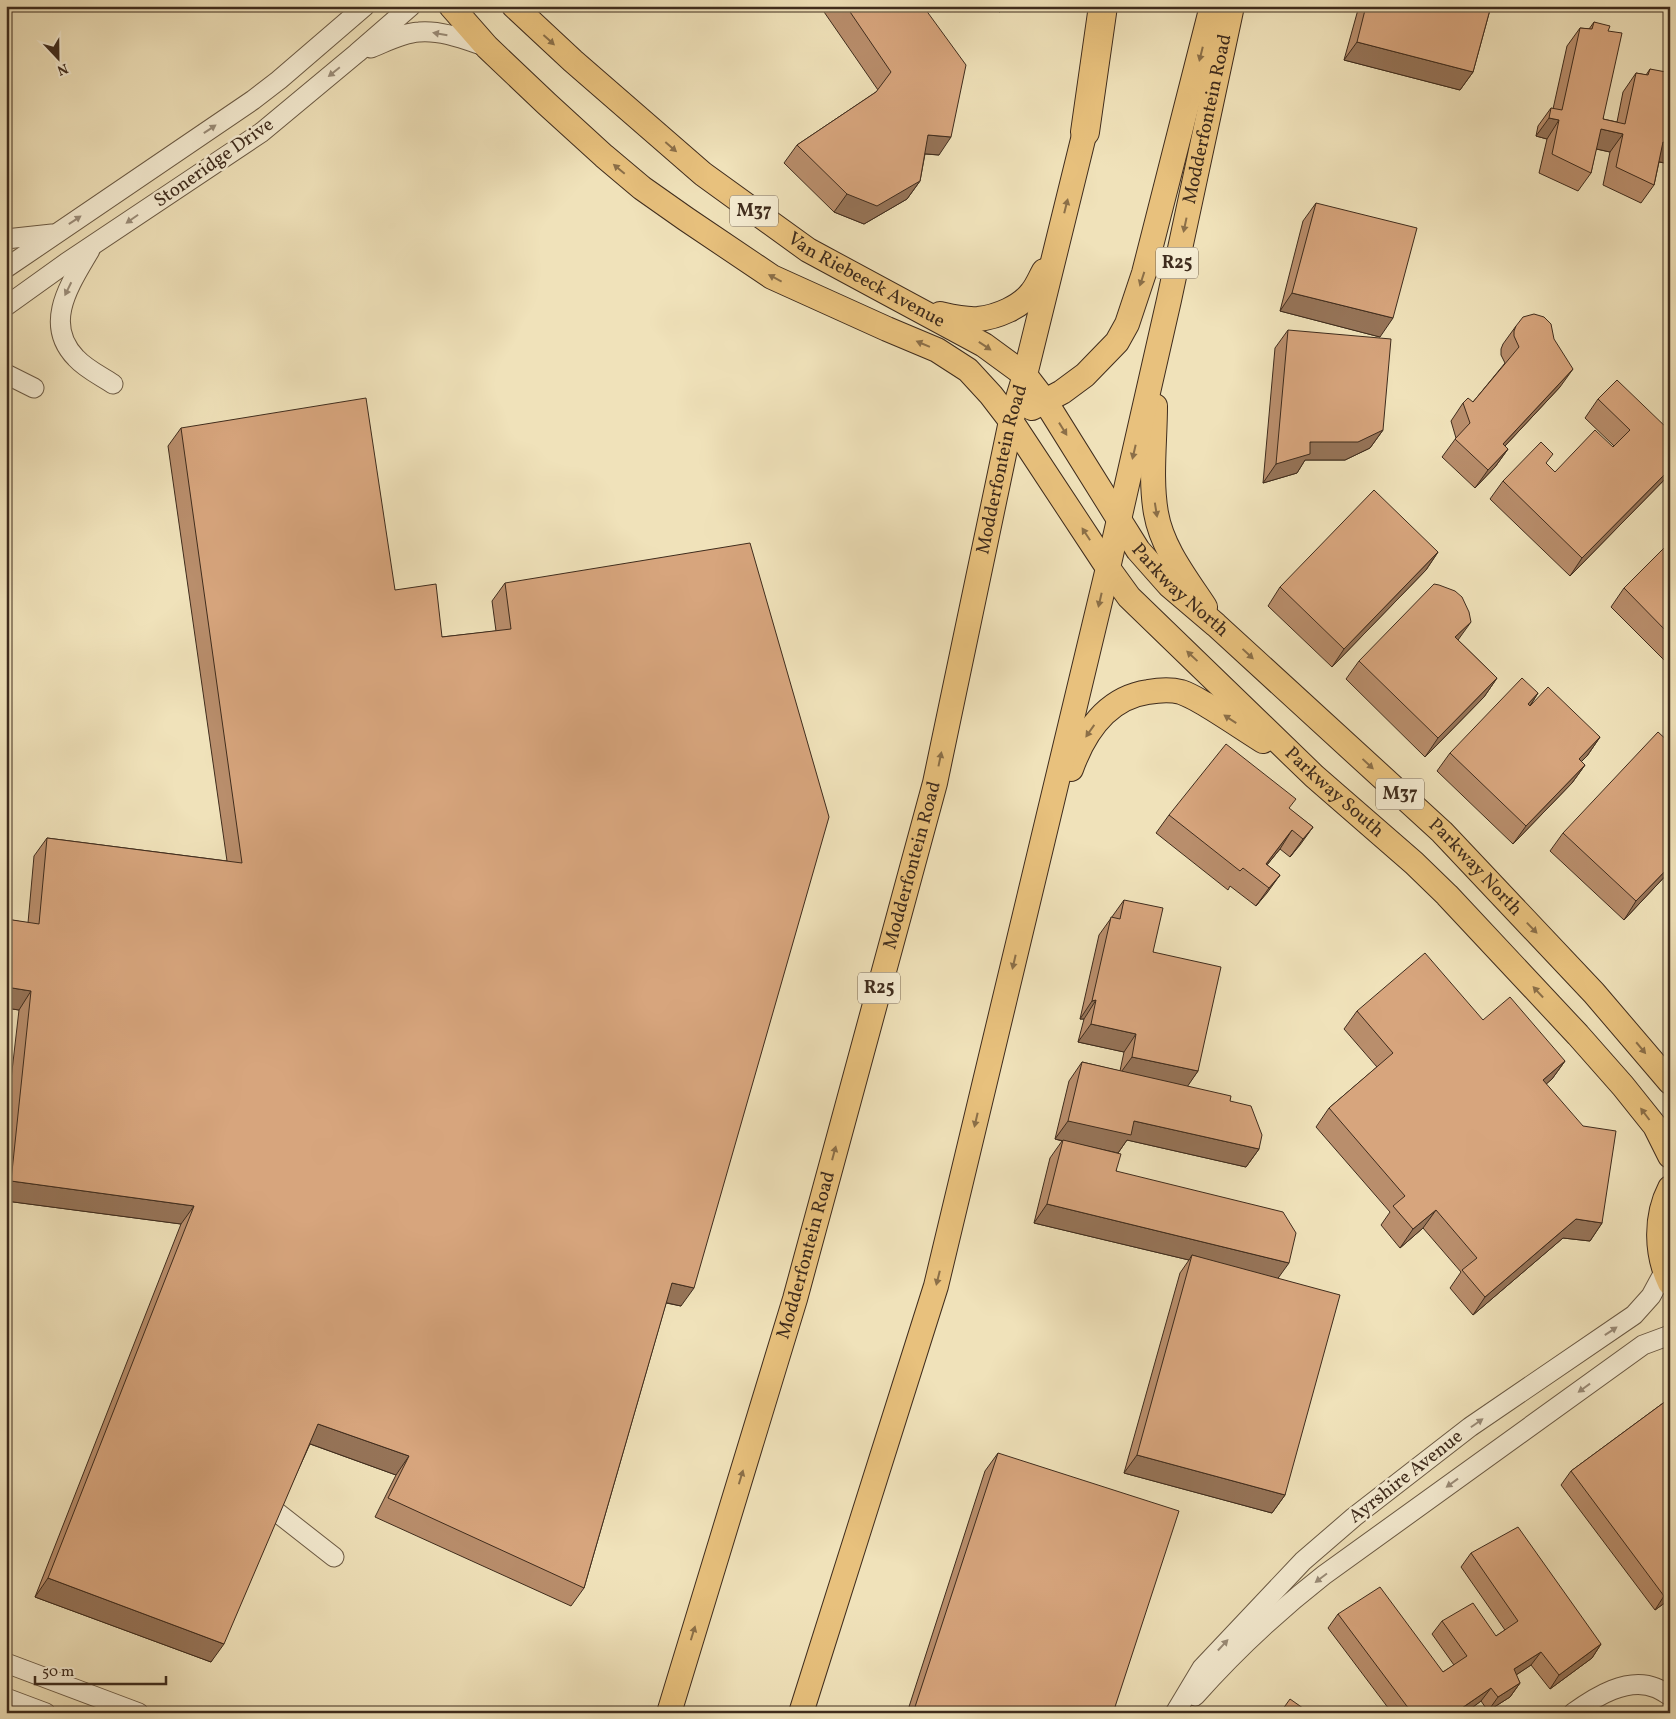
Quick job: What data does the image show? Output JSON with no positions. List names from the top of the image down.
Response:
{
  "streets": {
    "main road": [
      "Modderfontein Road",
      "M37",
      "R25",
      "Van Riebeeck Avenue",
      "Parkway North",
      "Parkway South"
    ],
    "street": ["Stoneridge Drive", "Ayrshire Avenue"]
  },
  "crossings": [
    ["Modderfontein Road", "Van Riebeeck Avenue"],
    ["Modderfontein Road", "Parkway North"],
    ["Modderfontein Road", "Parkway South"],
    ["Van Riebeeck Avenue", "Parkway North"],
    ["Van Riebeeck Avenue", "Parkway South"]
  ],
  "one_way": ["Parkway North", "Parkway South"],
  "scale_bar": "50 m",
  "north": "bottom"
}
